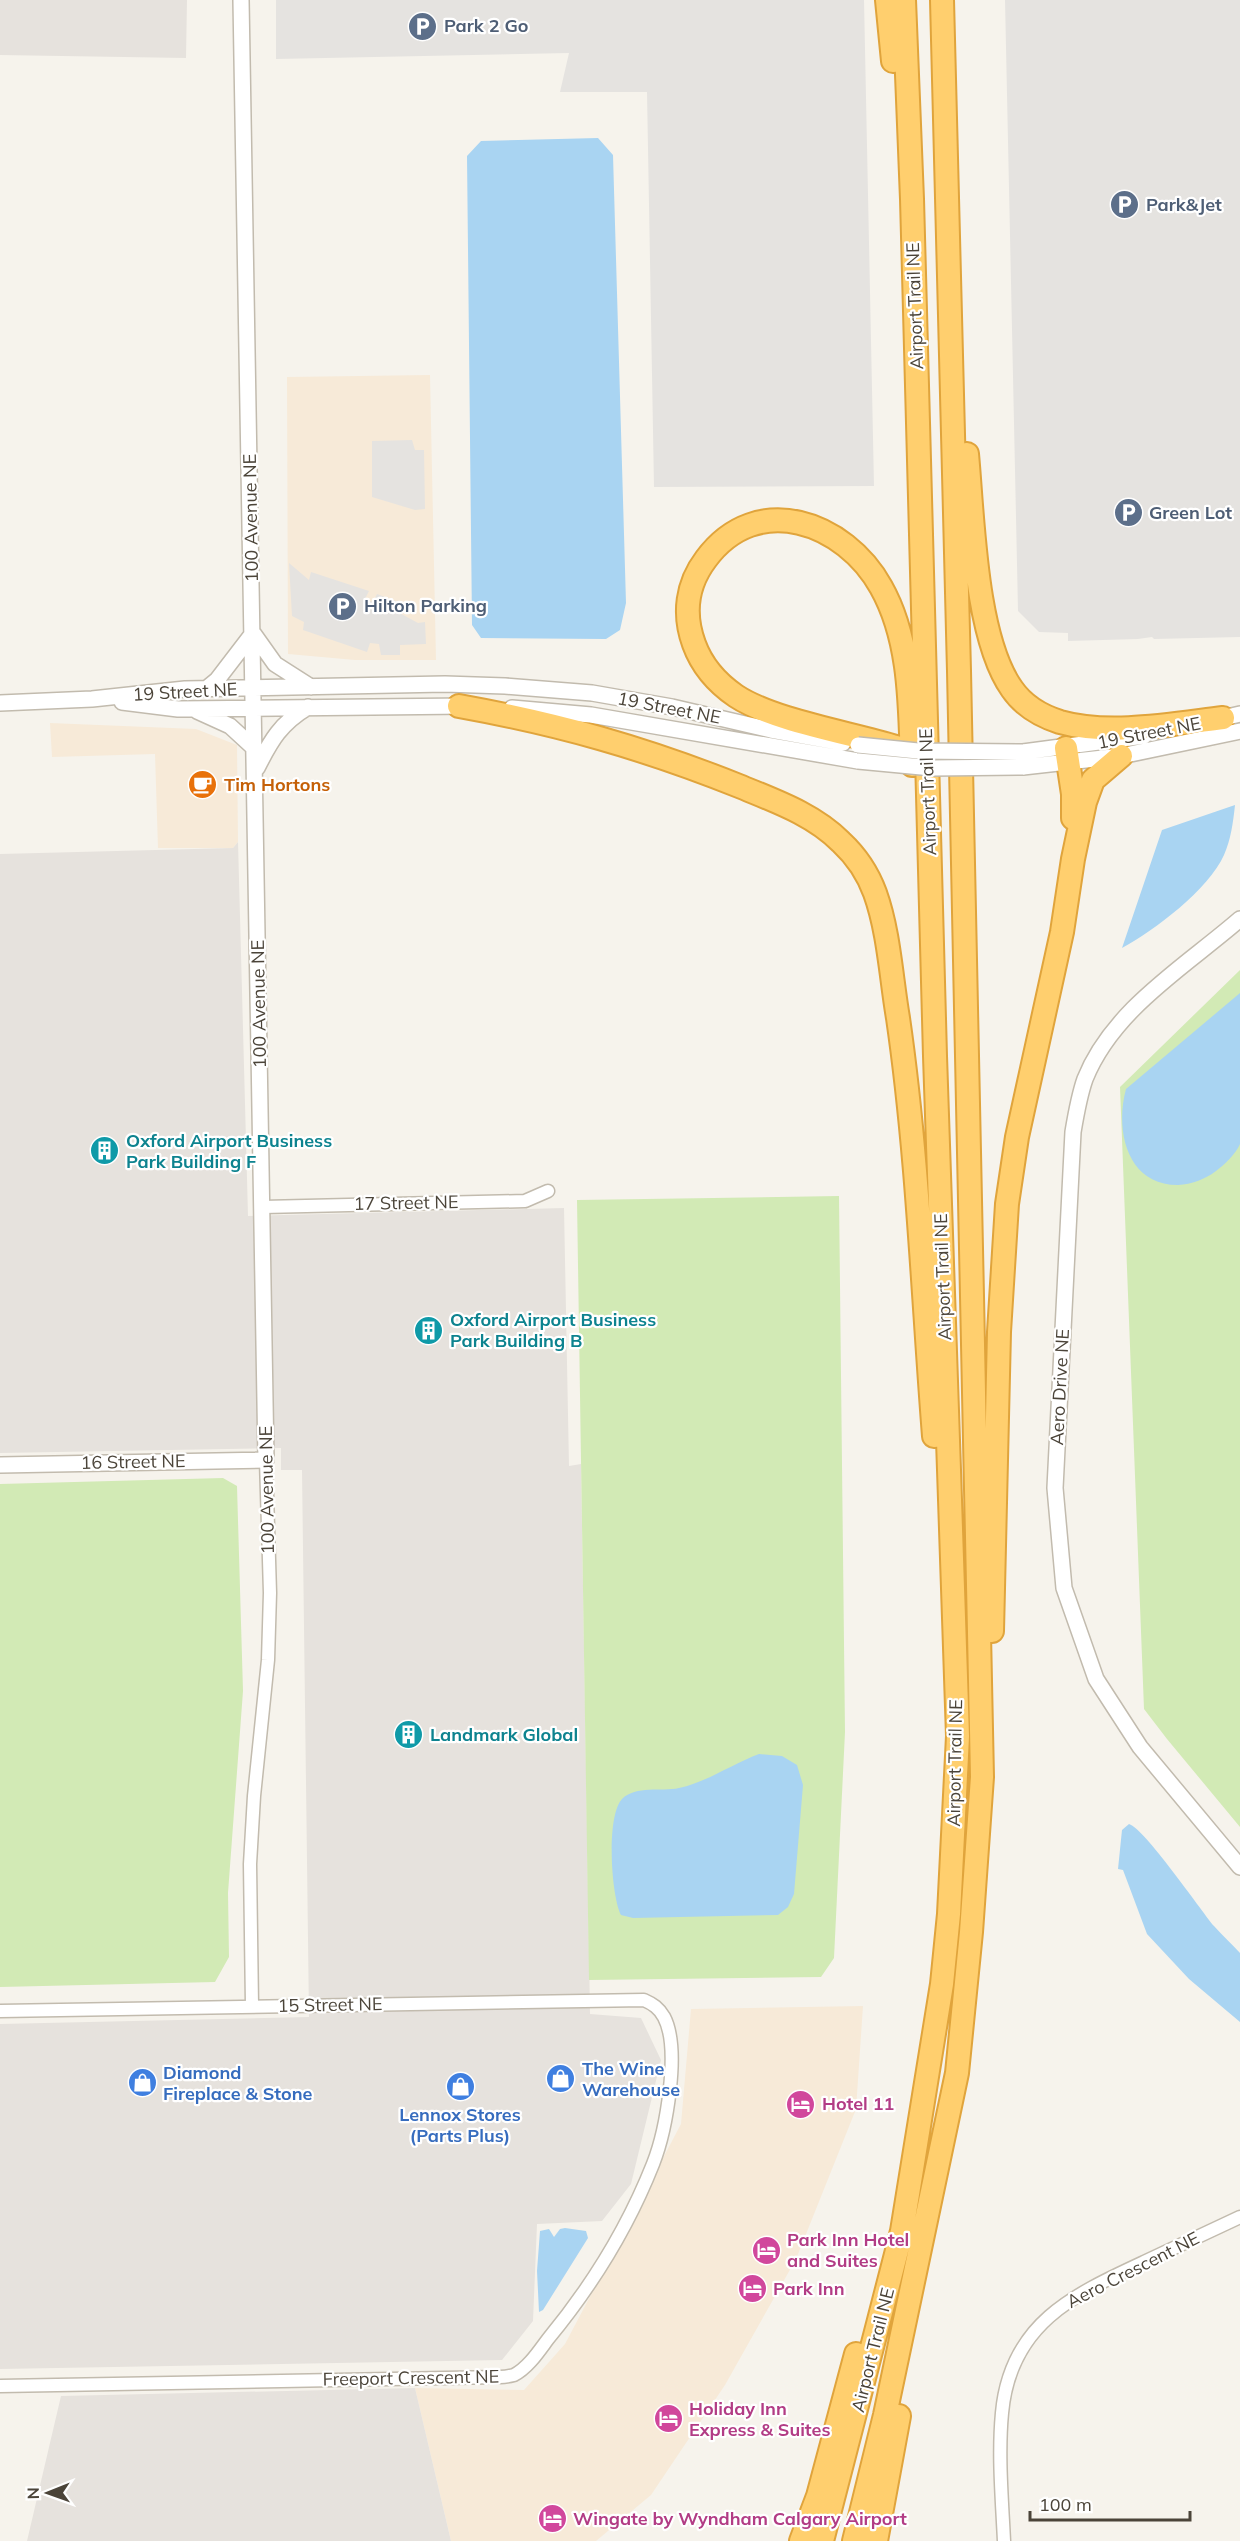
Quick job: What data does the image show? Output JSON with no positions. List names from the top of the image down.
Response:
{
  "streets": {
    "highway": ["Airport Trail NE"],
    "street": [
      "100 Avenue NE",
      "19 Street NE",
      "17 Street NE",
      "Aero Drive NE",
      "16 Street NE",
      "15 Street NE",
      "Aero Crescent NE",
      "Freeport Crescent NE"
    ]
  },
  "crossings": [
    ["100 Avenue NE", "19 Street NE"],
    ["100 Avenue NE", "17 Street NE"],
    ["100 Avenue NE", "16 Street NE"],
    ["100 Avenue NE", "15 Street NE"],
    ["15 Street NE", "Freeport Crescent NE"]
  ],
  "places": {
    "parking": [
      "Park 2 Go",
      "Park&Jet",
      "Green Lot",
      "Hilton Parking"
    ],
    "cafe": ["Tim Hortons"],
    "building": ["Oxford Airport Business Park Building F", "Oxford Airport Business Park Building B", "Landmark Global"],
    "shop": ["The Wine Warehouse", "Diamond Fireplace & Stone", "Lennox Stores (Parts Plus)"],
    "hotel": [
      "Hotel 11",
      "Park Inn Hotel and Suites",
      "Park Inn",
      "Holiday Inn Express & Suites",
      "Wingate by Wyndham Calgary Airport"
    ]
  },
  "scale_bar": "100 m",
  "north": "left"
}
